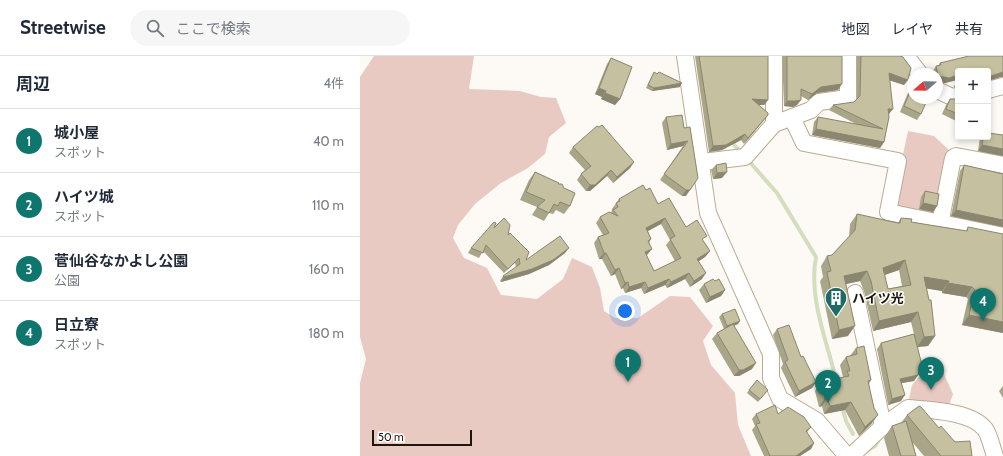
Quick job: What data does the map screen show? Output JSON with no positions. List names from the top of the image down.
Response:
{
  "places": {
    "building": ["ハイツ光"]
  },
  "scale_bar": "50 m",
  "north": "left",
  "page": {
    "header": "Streetwise",
    "search": "ここで検索",
    "nav": ["地図", "レイヤ", "共有"],
    "heading": ["周辺", "4件"],
    "map_buttons": ["+", "−"],
    "list": [
      {
        "mark": "1",
        "name": "城小屋",
        "note": "スポット",
        "value": "40 m"
      },
      {
        "mark": "2",
        "name": "ハイツ城",
        "note": "スポット",
        "value": "110 m"
      },
      {
        "mark": "3",
        "name": "菅仙谷なかよし公園",
        "note": "公園",
        "value": "160 m"
      },
      {
        "mark": "4",
        "name": "日立寮",
        "note": "スポット",
        "value": "180 m"
      }
    ],
    "pins": [
      "4",
      "1",
      "3",
      "2"
    ],
    "scale": "50 m"
  }
}
